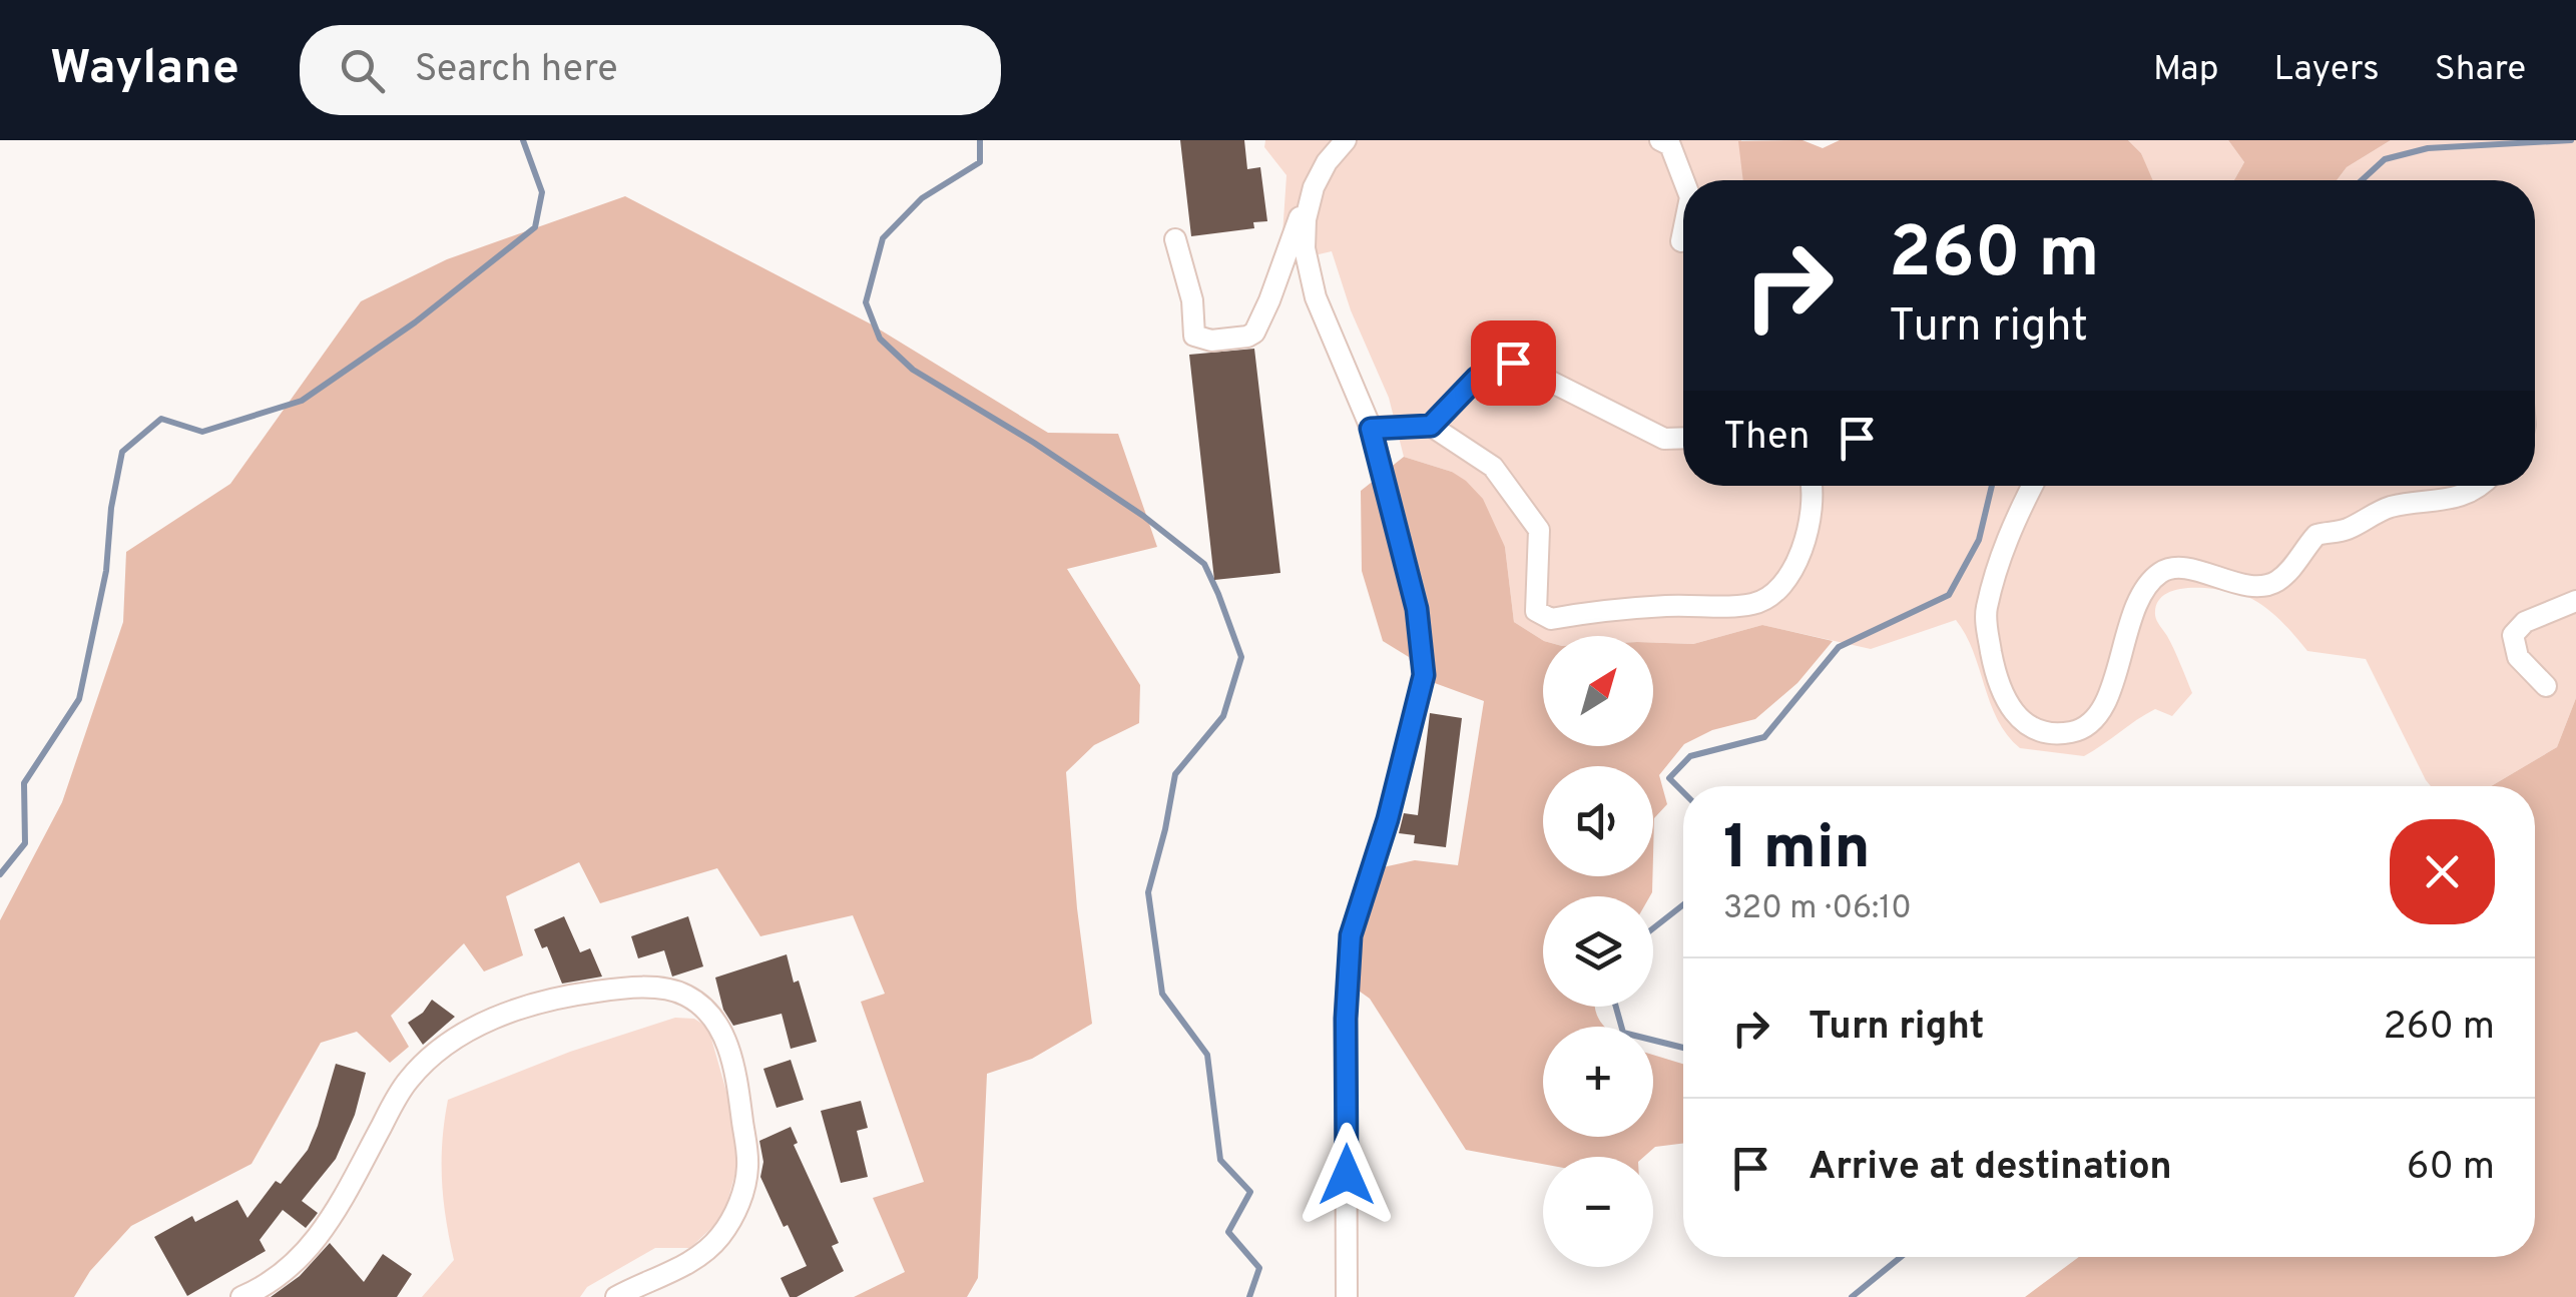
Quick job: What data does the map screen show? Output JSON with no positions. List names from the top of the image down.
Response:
{
  "north": "top right",
  "page": {
    "header": "Waylane",
    "search": "Search here",
    "nav": ["Map", "Layers", "Share"],
    "turn": ["260 m", "Turn right"],
    "then": "Then",
    "map_buttons": ["+", "−"],
    "heading": ["1 min", "320 m · 06:10"],
    "list": [
      {
        "name": "Turn right",
        "value": "260 m"
      },
      {
        "name": "Arrive at destination",
        "value": "60 m"
      }
    ]
  }
}
